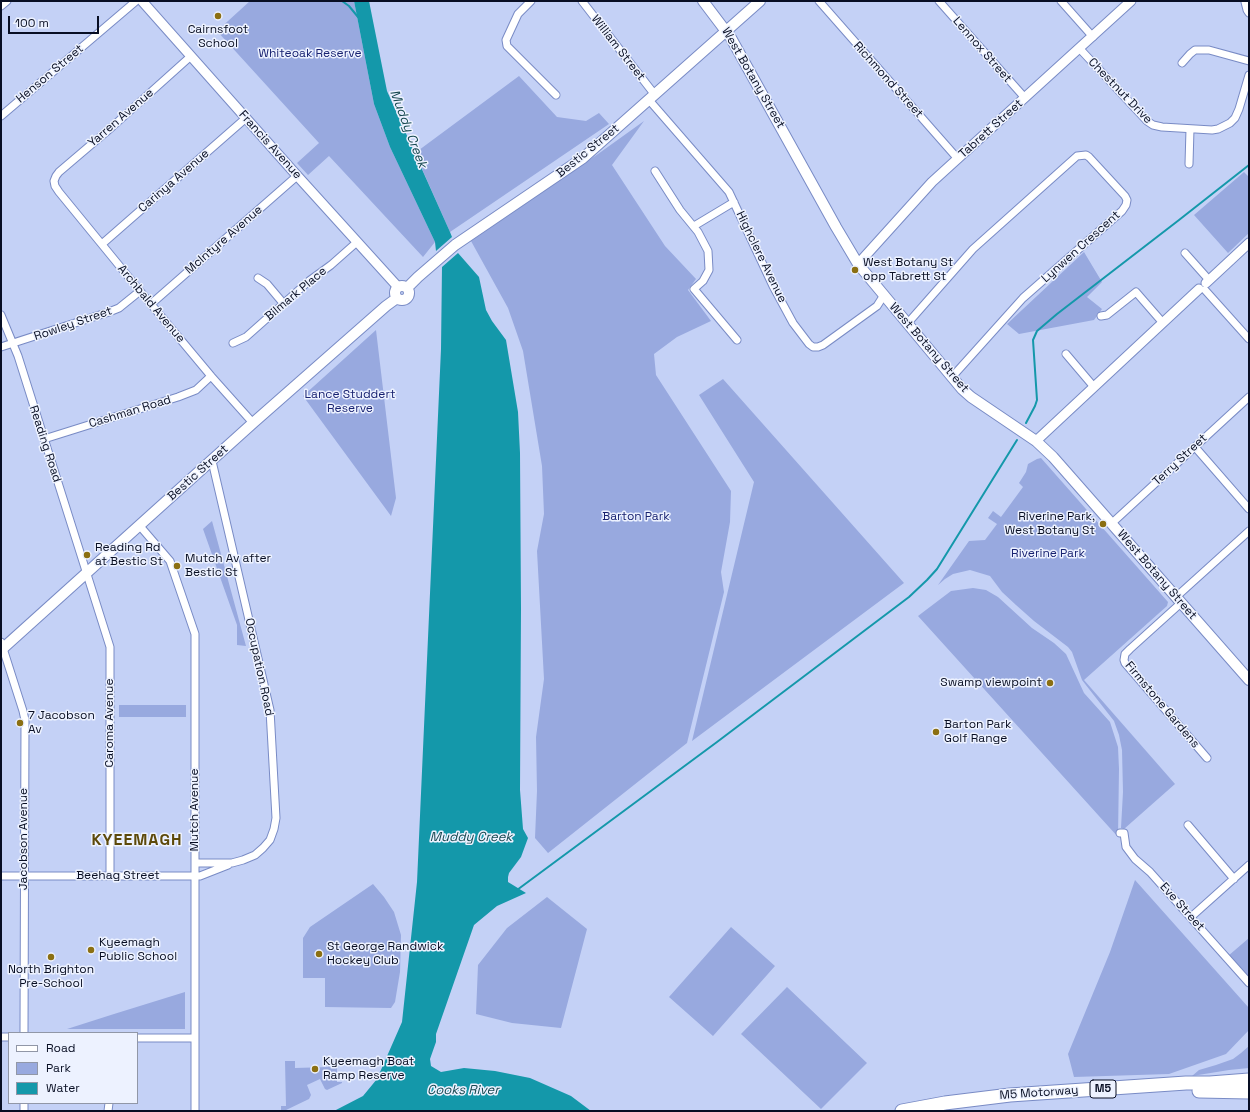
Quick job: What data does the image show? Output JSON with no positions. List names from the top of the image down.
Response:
{
  "streets": {
    "highway": ["M5", "M5 Motorway"],
    "main road": ["West Botany Street", "Bestic Street"],
    "street": [
      "William Street",
      "Lennox Street",
      "Henson Street",
      "Richmond Street",
      "Chestnut Drive",
      "Yarren Avenue",
      "Tabrett Street",
      "Francis Avenue",
      "Carinya Avenue",
      "McIntyre Avenue",
      "Lynwen Crescent",
      "Highclere Avenue",
      "Bilmark Place",
      "Archbald Avenue",
      "Rowley Street",
      "Cashman Road",
      "Reading Road",
      "Terry Street",
      "Occupation Road",
      "Firmstone Gardens",
      "Caroma Avenue",
      "Mutch Avenue",
      "Jacobson Avenue",
      "Beehag Street",
      "Eve Street"
    ]
  },
  "crossings": [
    ["William Street", "Bestic Street"],
    ["William Street", "Highclere Avenue"],
    ["Lennox Street", "Tabrett Street"],
    ["West Botany Street", "Tabrett Street"],
    ["West Botany Street", "Bestic Street"],
    ["West Botany Street", "Lynwen Crescent"],
    ["West Botany Street", "Highclere Avenue"],
    ["West Botany Street", "Terry Street"],
    ["West Botany Street", "Firmstone Gardens"],
    ["Richmond Street", "Tabrett Street"],
    ["Chestnut Drive", "Tabrett Street"],
    ["Yarren Avenue", "Francis Avenue"],
    ["Yarren Avenue", "Archbald Avenue"],
    ["Francis Avenue", "Bestic Street"],
    ["Francis Avenue", "Carinya Avenue"],
    ["Francis Avenue", "McIntyre Avenue"],
    ["Francis Avenue", "Bilmark Place"],
    ["Bestic Street", "Highclere Avenue"],
    ["Bestic Street", "Archbald Avenue"],
    ["Bestic Street", "Reading Road"],
    ["Bestic Street", "Occupation Road"],
    ["Bestic Street", "Caroma Avenue"],
    ["Bestic Street", "Mutch Avenue"],
    ["Bestic Street", "Jacobson Avenue"],
    ["Carinya Avenue", "Archbald Avenue"],
    ["McIntyre Avenue", "Archbald Avenue"],
    ["Archbald Avenue", "Rowley Street"],
    ["Archbald Avenue", "Cashman Road"],
    ["Rowley Street", "Reading Road"],
    ["Cashman Road", "Reading Road"],
    ["Reading Road", "Caroma Avenue"],
    ["Occupation Road", "Mutch Avenue"],
    ["Occupation Road", "Beehag Street"],
    ["Caroma Avenue", "Beehag Street"],
    ["Mutch Avenue", "Beehag Street"],
    ["Jacobson Avenue", "Beehag Street"]
  ],
  "districts": ["KYEEMAGH"],
  "water": ["Muddy Creek", "Cooks River"],
  "parks": [
    "Whiteoak Reserve",
    "Lance Studdert Reserve",
    "Barton Park",
    "Riverine Park"
  ],
  "places": [
    "Cairnsfoot School",
    "West Botany St opp Tabrett St",
    "Riverine Park, West Botany St",
    "Reading Rd at Bestic St",
    "Mutch Av after Bestic St",
    "Swamp viewpoint",
    "7 Jacobson Av",
    "Barton Park Golf Range",
    "Kyeemagh Public School",
    "St George Randwick Hockey Club",
    "North Brighton Pre-School",
    "Kyeemagh Boat Ramp Reserve"
  ],
  "legend": ["Road", "Park", "Water"],
  "scale_bar": "100 m"
}
